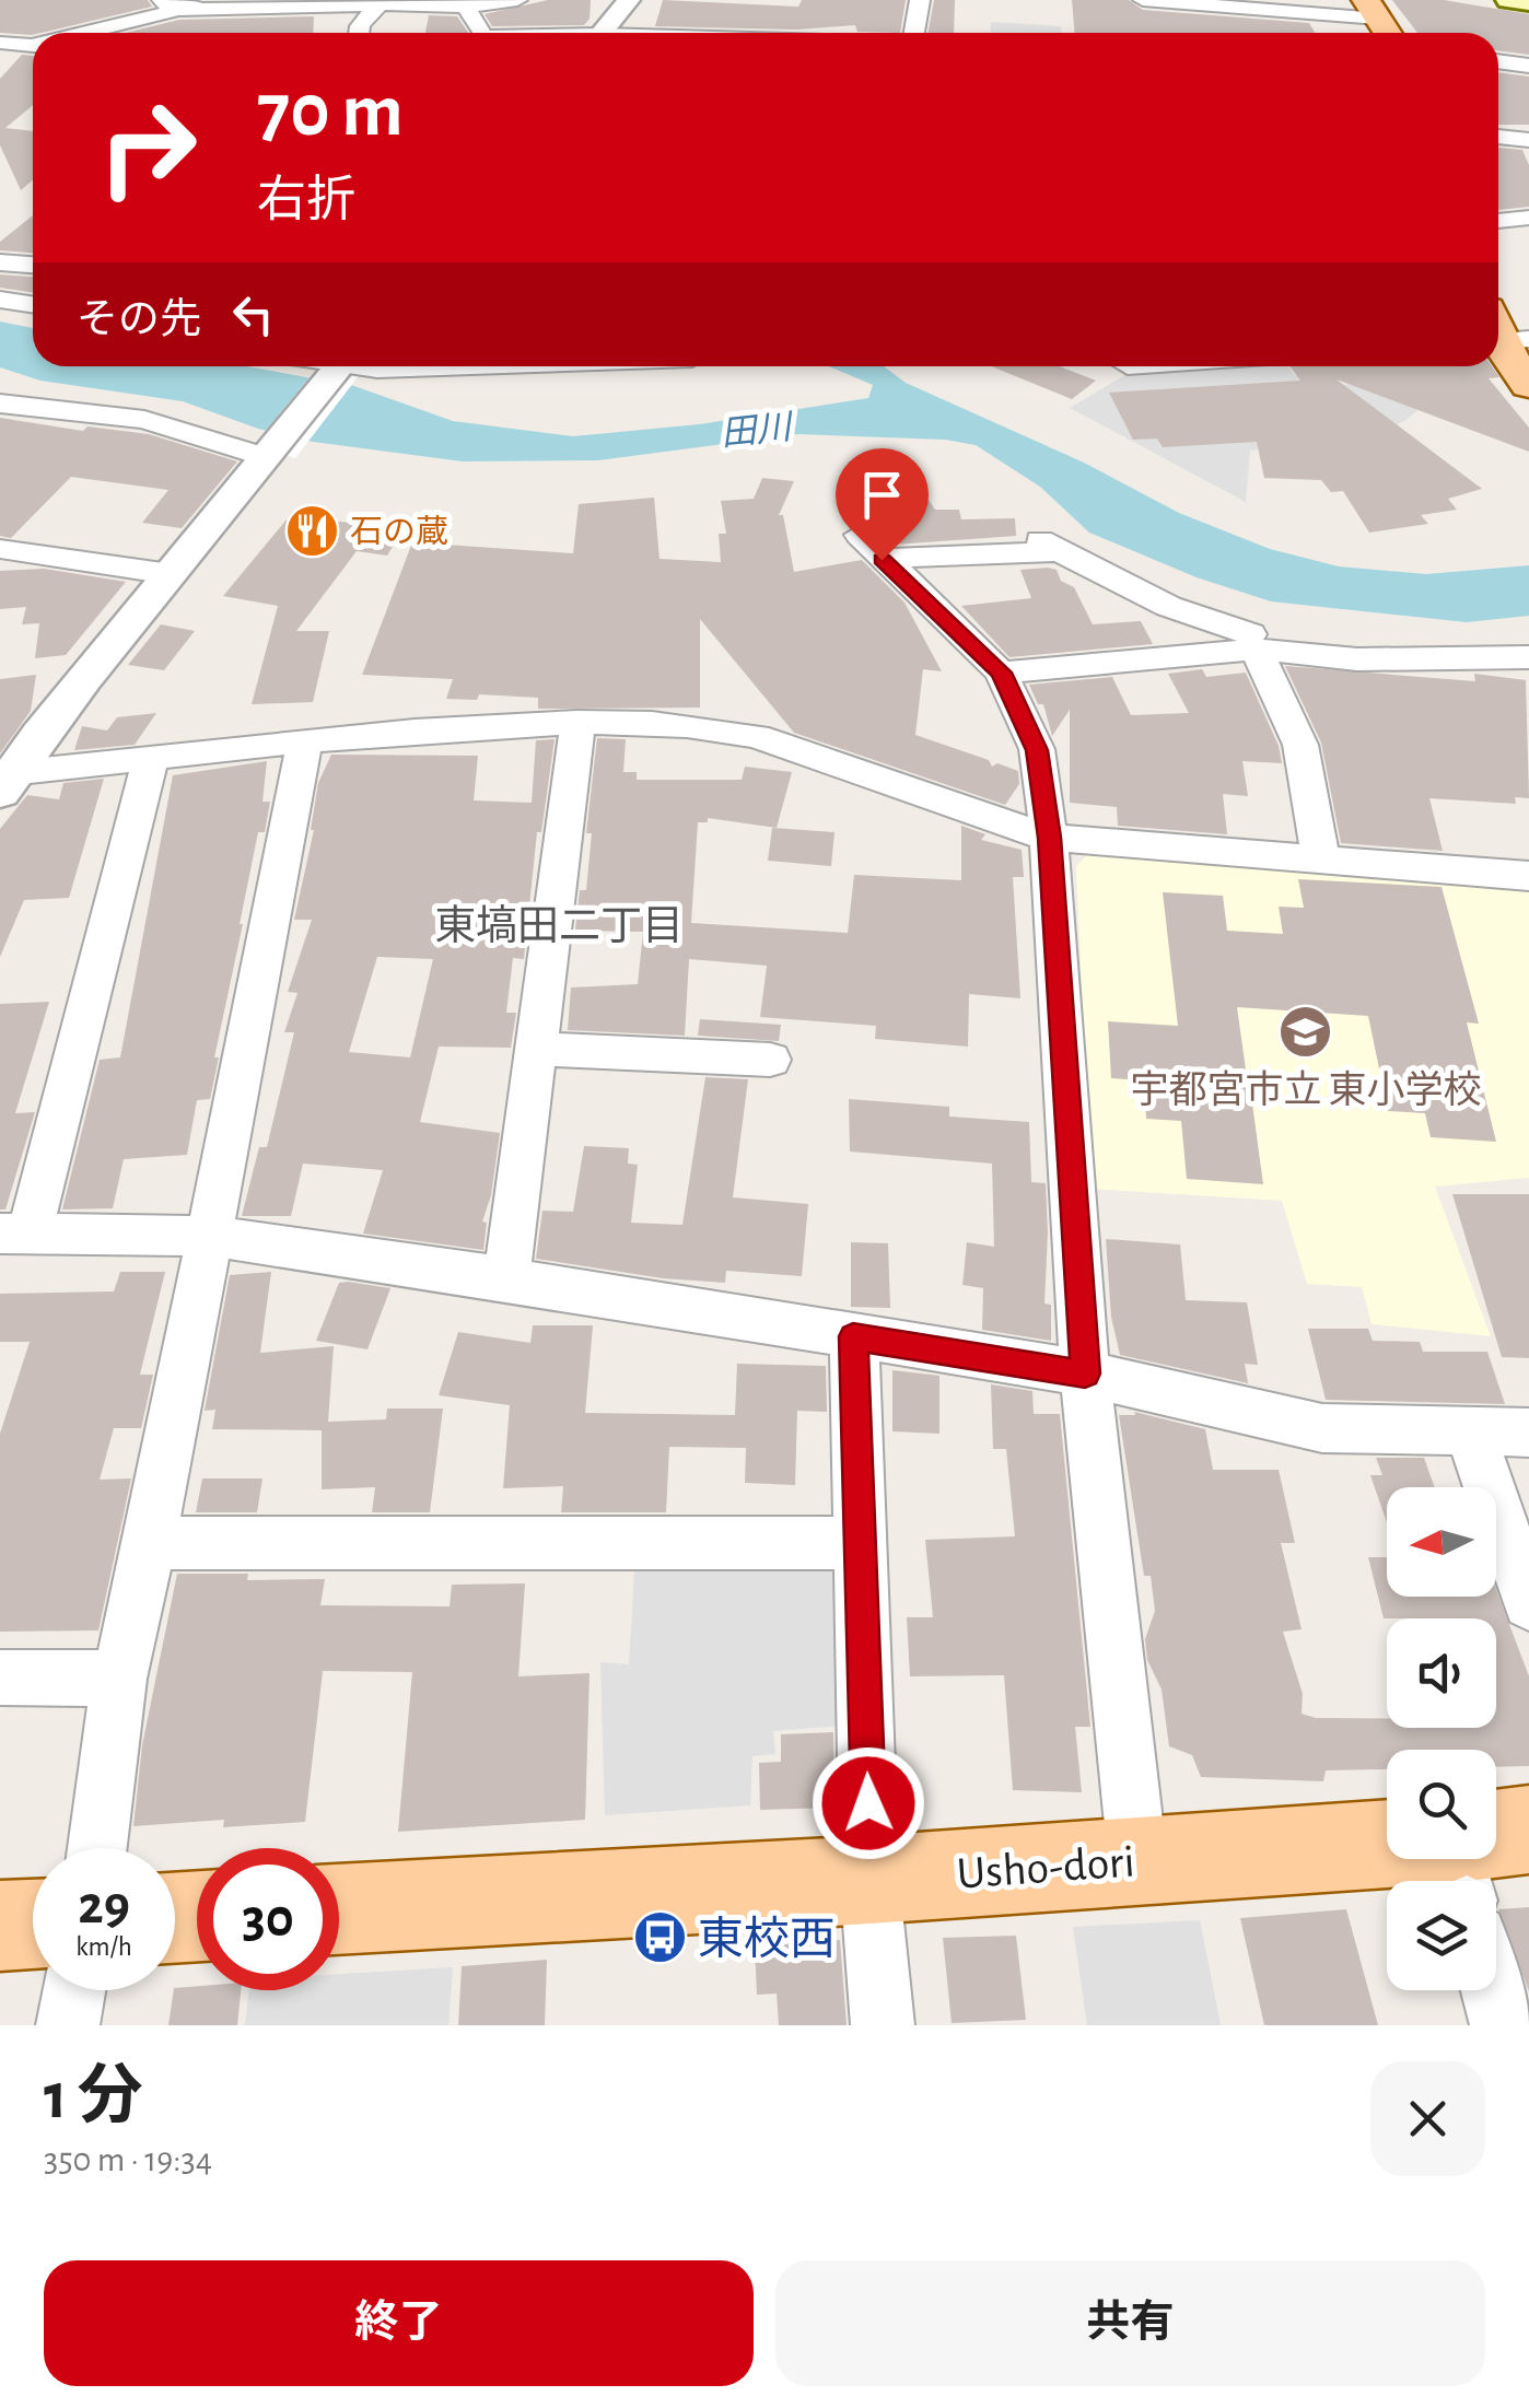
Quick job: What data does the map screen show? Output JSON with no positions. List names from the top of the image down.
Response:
{
  "streets": {
    "main road": ["Usho-dori"]
  },
  "districts": ["東塙田二丁目"],
  "water": ["田川"],
  "places": {
    "restaurant": ["石の蔵"],
    "school or university": ["宇都宮市立 東小学校"],
    "bus stop": ["東校西"]
  },
  "north": "left",
  "page": {
    "turn": ["70 m", "右折"],
    "then": "その先",
    "speed": "29 km/h",
    "limit": "30",
    "heading": ["1 分", "350 m · 19:34"],
    "buttons": ["終了", "共有"]
  }
}
